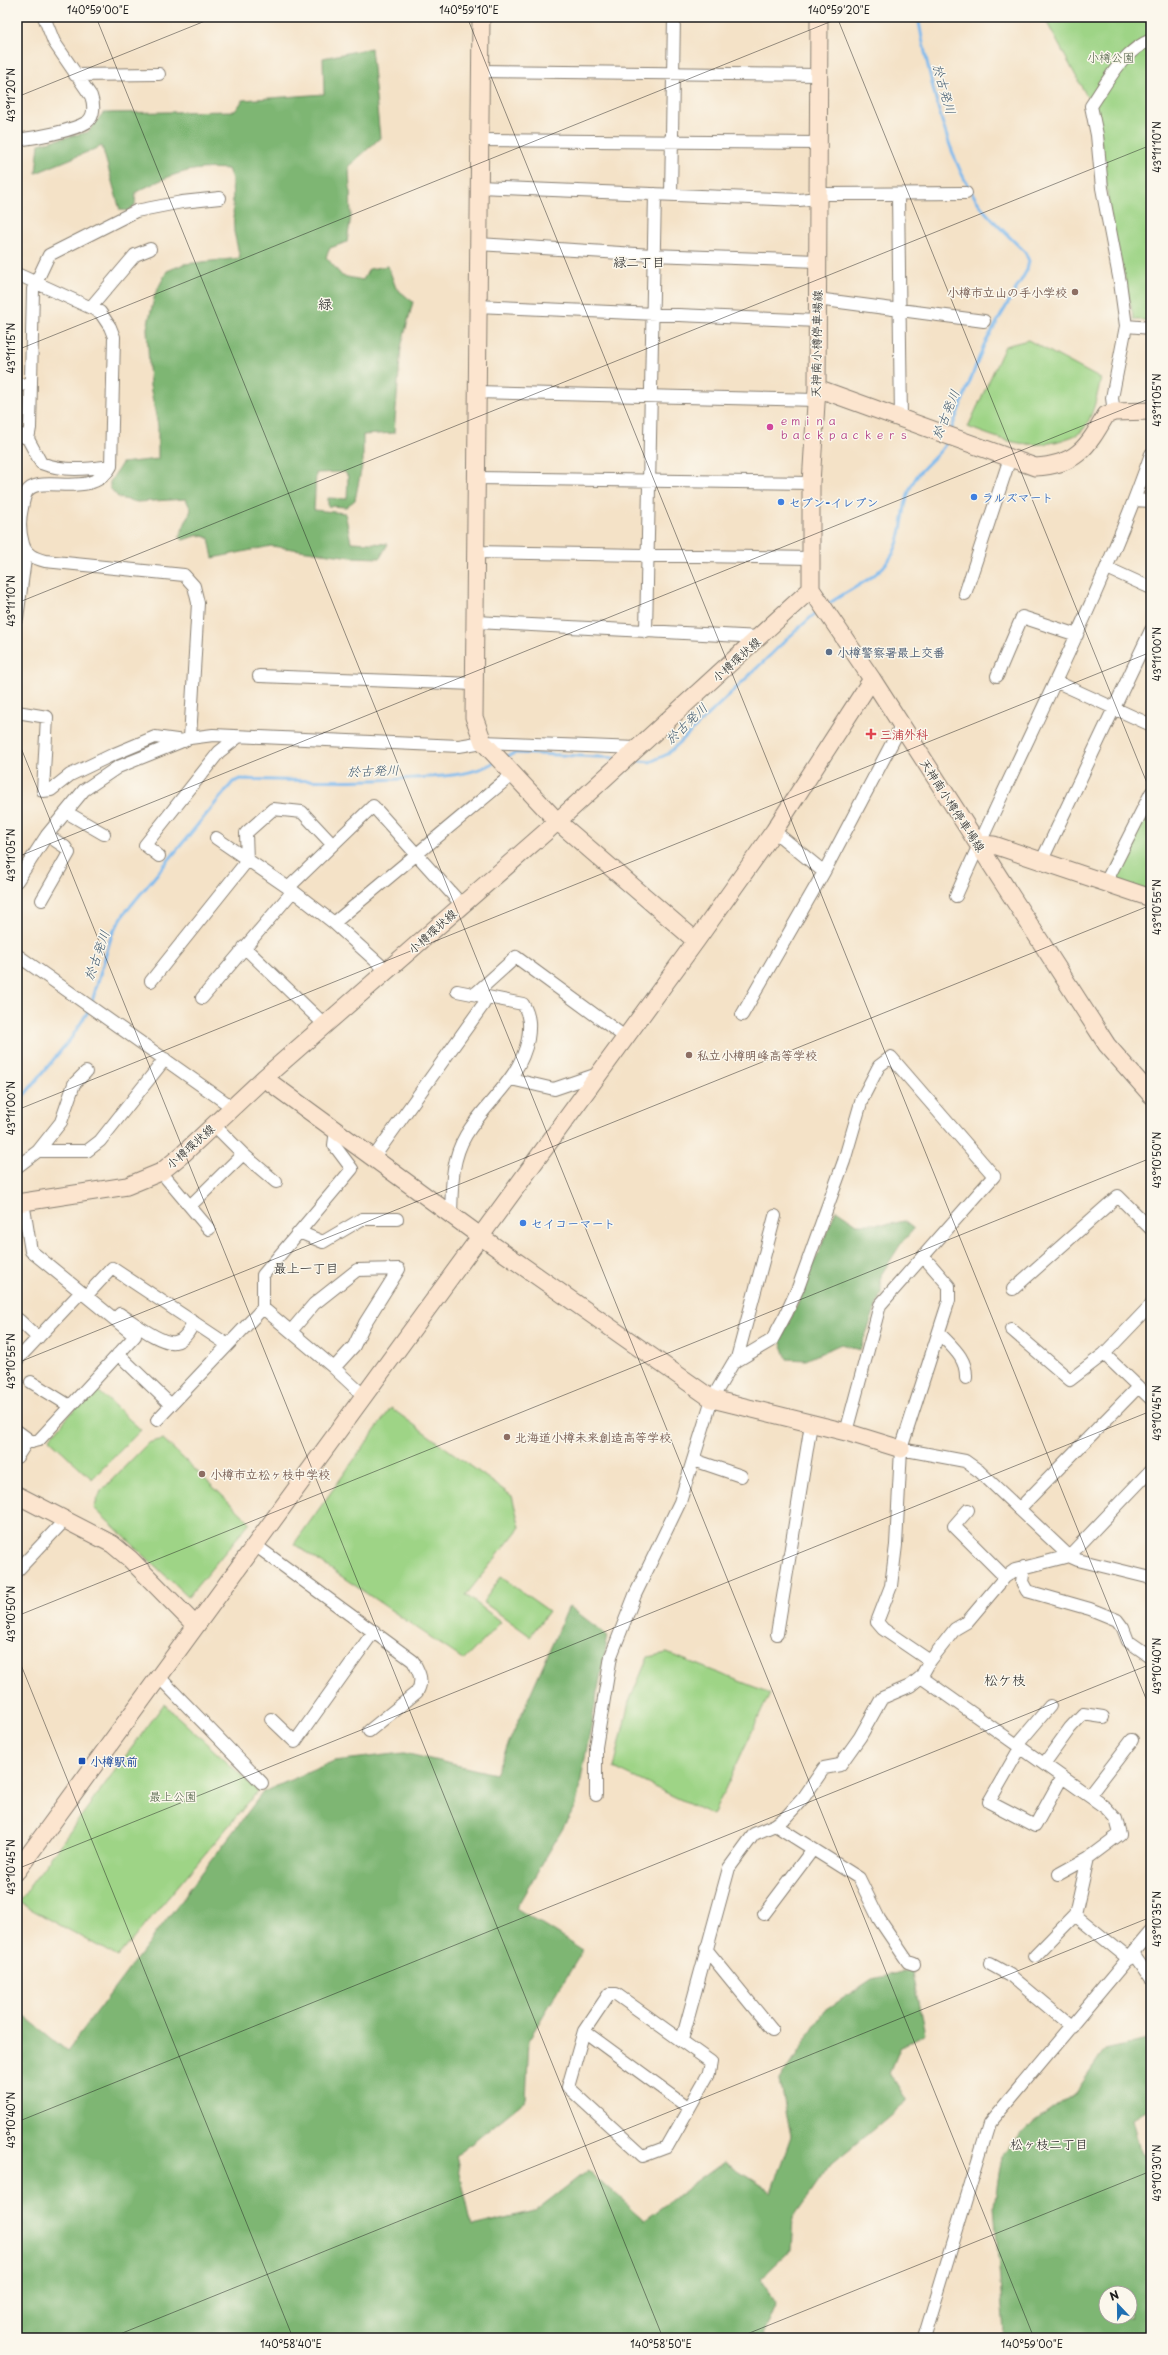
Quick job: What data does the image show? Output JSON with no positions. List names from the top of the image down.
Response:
{
  "streets": {
    "street": ["天神南小樽停車場線", "小樽環状線"]
  },
  "crossings": [
    ["天神南小樽停車場線", "小樽環状線"]
  ],
  "districts": [
    "緑二丁目",
    "緑",
    "最上一丁目",
    "松ケ枝",
    "松ヶ枝二丁目"
  ],
  "water": ["於古発川"],
  "parks": ["小樽公園", "最上公園"],
  "places": {
    "other": [
      "小樽市立山の手小学校",
      "ｅｍｉｎａ ｂａｃｋｐａｃｋｅｒｓ",
      "ラルズマート",
      "セブン-イレブン",
      "小樽警察署最上交番",
      "私立小樽明峰高等学校",
      "セイコーマート",
      "北海道小樽未来創造高等学校",
      "小樽市立松ヶ枝中学校"
    ],
    "health": ["三浦外科"],
    "transit": ["小樽駅前"]
  },
  "north": "top",
  "coordinates": [
    "140°59'00\"E",
    "140°59'10\"E",
    "140°59'20\"E",
    "43°11'20\"N",
    "43°11'10\"N",
    "43°11'15\"N",
    "43°11'05\"N",
    "43°11'00\"N",
    "43°10'55\"N",
    "43°10'50\"N",
    "43°10'45\"N",
    "43°10'40\"N",
    "43°10'35\"N",
    "43°10'30\"N",
    "140°58'40\"E",
    "140°58'50\"E"
  ]
}
